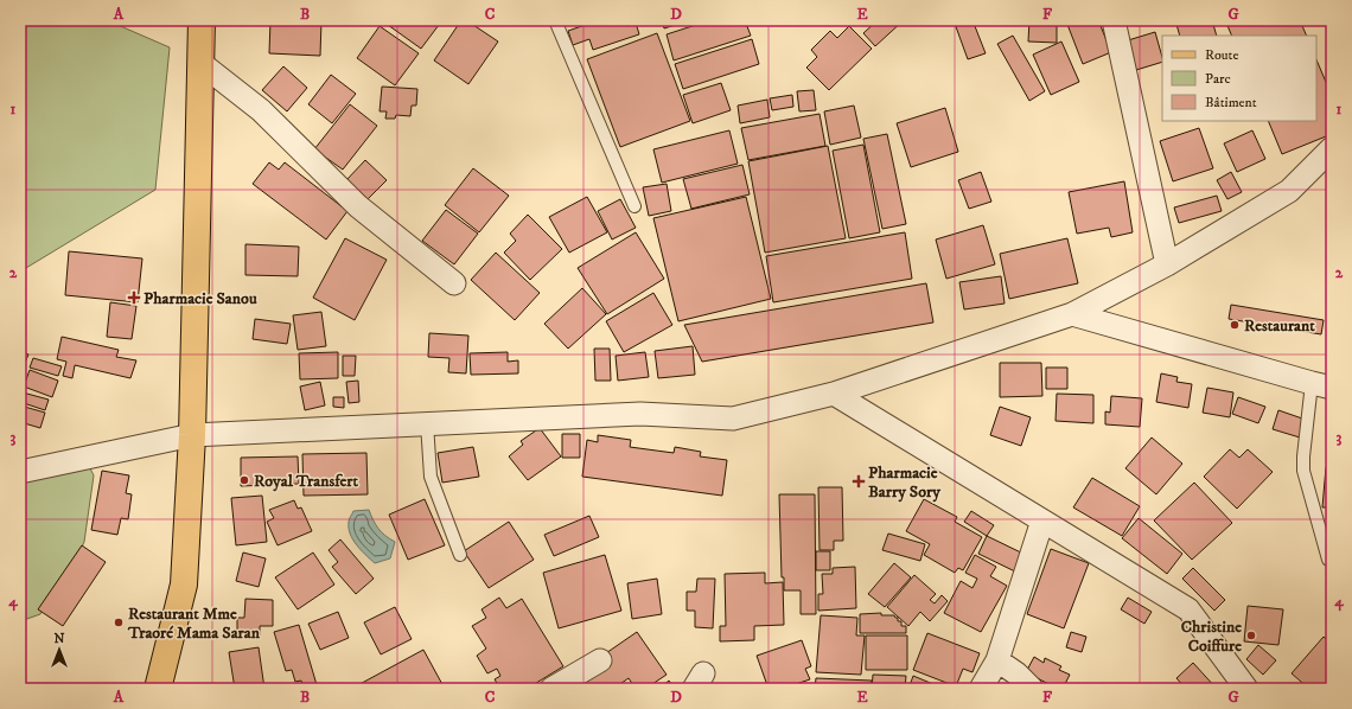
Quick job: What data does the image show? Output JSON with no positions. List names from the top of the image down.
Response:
{
  "places": {
    "health": ["Pharmacie Sanou", "Pharmacie Barry Sory"],
    "other": [
      "Restaurant",
      "Royal Transfert",
      "Restaurant Mme Traoré Mama Saran",
      "Christine Coiffure"
    ]
  },
  "legend": ["Route", "Parc", "Bâtiment"],
  "north": "top",
  "grid": {
    "columns": [
      "A",
      "B",
      "C",
      "D",
      "E",
      "F",
      "G"
    ],
    "rows": [
      "1",
      "2",
      "3",
      "4"
    ]
  }
}
